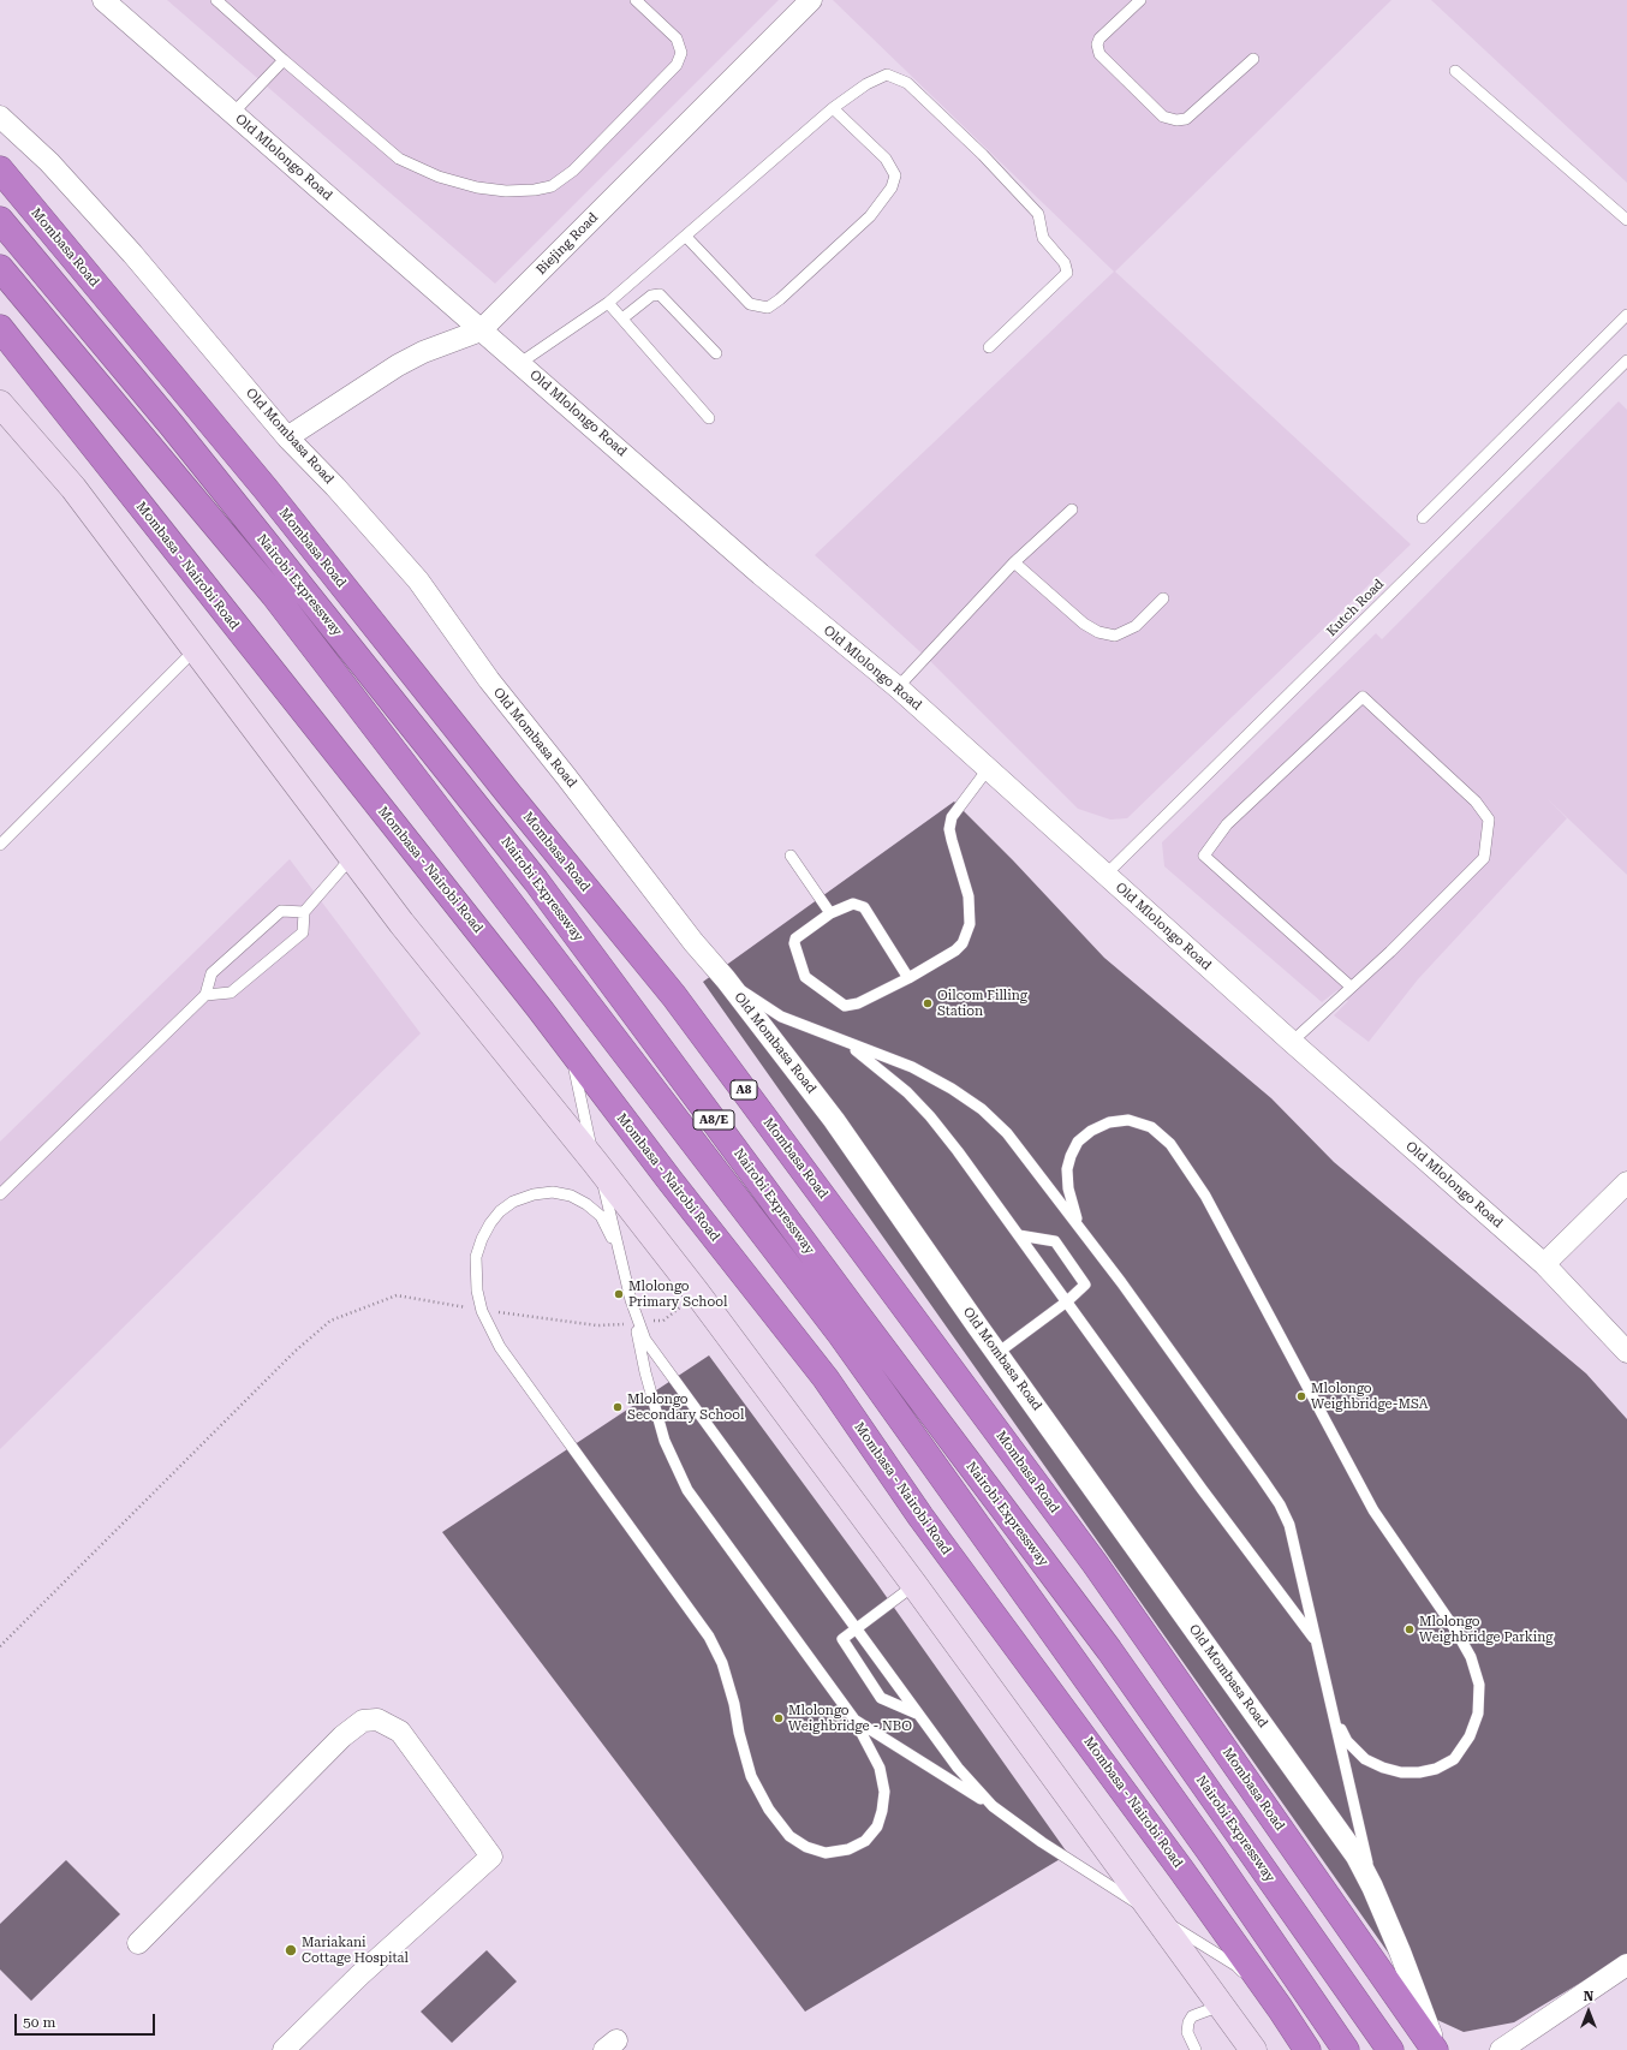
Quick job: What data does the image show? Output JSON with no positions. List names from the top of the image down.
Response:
{
  "streets": {
    "highway": [
      "Mombasa Road",
      "Mombasa - Nairobi Road",
      "Nairobi Expressway",
      "A8",
      "A8/E"
    ],
    "street": ["Old Mlolongo Road", "Biejing Road", "Old Mombasa Road"],
    "lane": ["Kutch Road"]
  },
  "crossings": [
    ["Old Mlolongo Road", "Biejing Road"],
    ["Old Mlolongo Road", "Kutch Road"],
    ["Biejing Road", "Old Mombasa Road"],
    ["Mombasa Road", "Old Mombasa Road"]
  ],
  "places": [
    "Oilcom Filling Station",
    "Mlolongo Primary School",
    "Mlolongo Weighbridge-MSA",
    "Mlolongo Secondary School",
    "Mlolongo Weighbridge Parking",
    "Mlolongo Weighbridge - NBO",
    "Mariakani Cottage Hospital"
  ],
  "scale_bar": "50 m",
  "north": "top"
}
